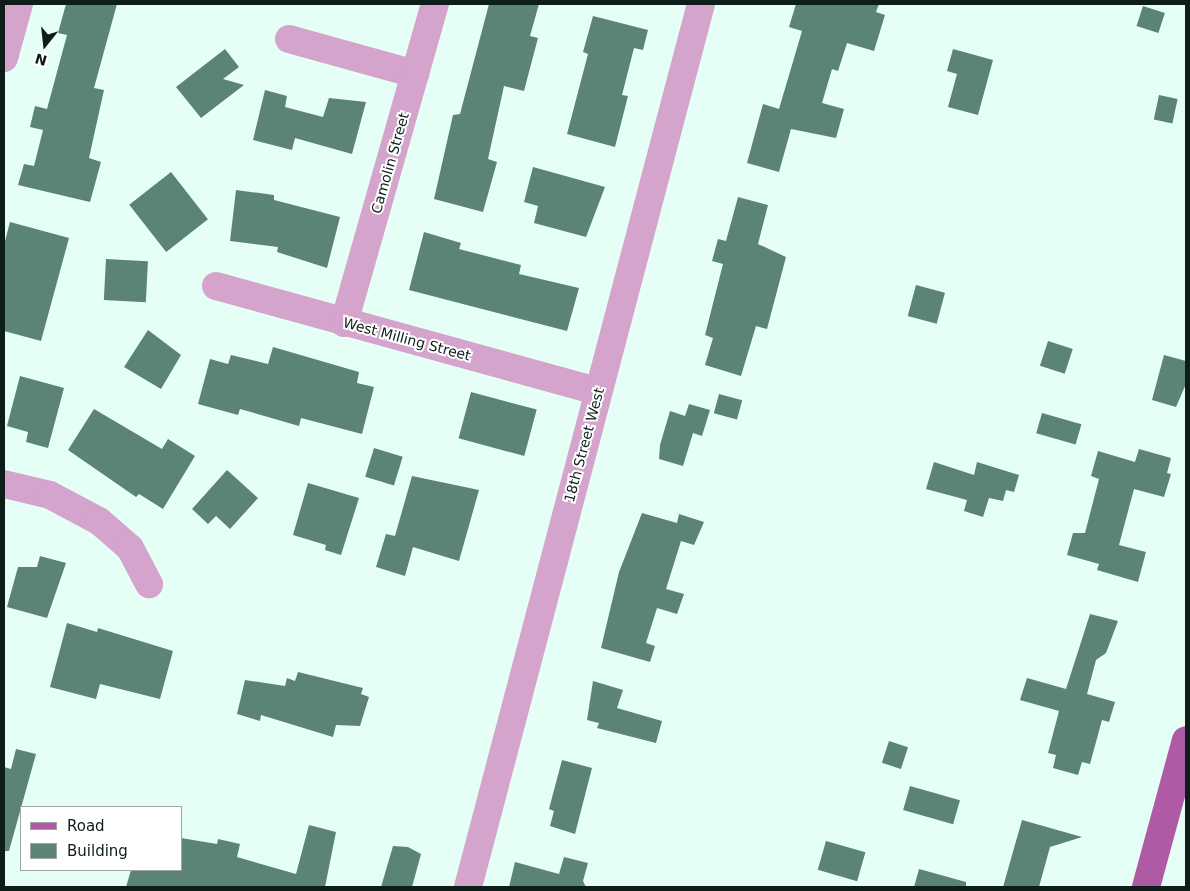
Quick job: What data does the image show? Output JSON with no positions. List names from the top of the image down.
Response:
{
  "streets": {
    "street": ["Camolin Street", "West Milling Street", "18th Street West"]
  },
  "crossings": [
    ["Camolin Street", "West Milling Street"],
    ["West Milling Street", "18th Street West"]
  ],
  "legend": ["Road", "Building"],
  "north": "bottom"
}
